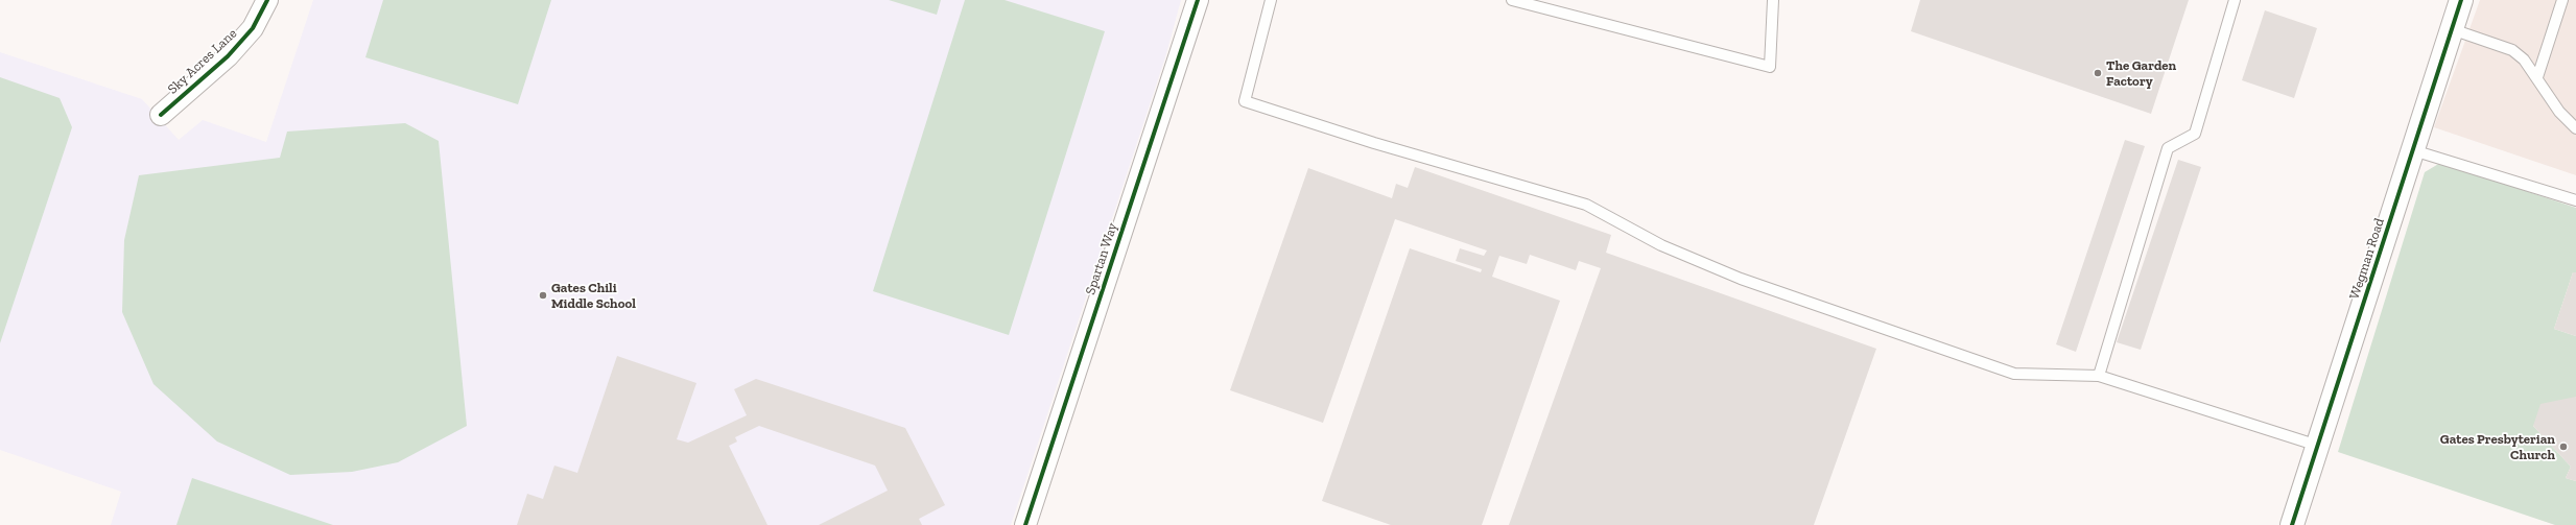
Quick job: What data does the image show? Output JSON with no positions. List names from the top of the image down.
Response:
{
  "streets": {
    "street": ["Sky Acres Lane", "Spartan Way", "Wegman Road"]
  },
  "places": ["The Garden Factory", "Gates Chili Middle School", "Gates Presbyterian Church"]
}
